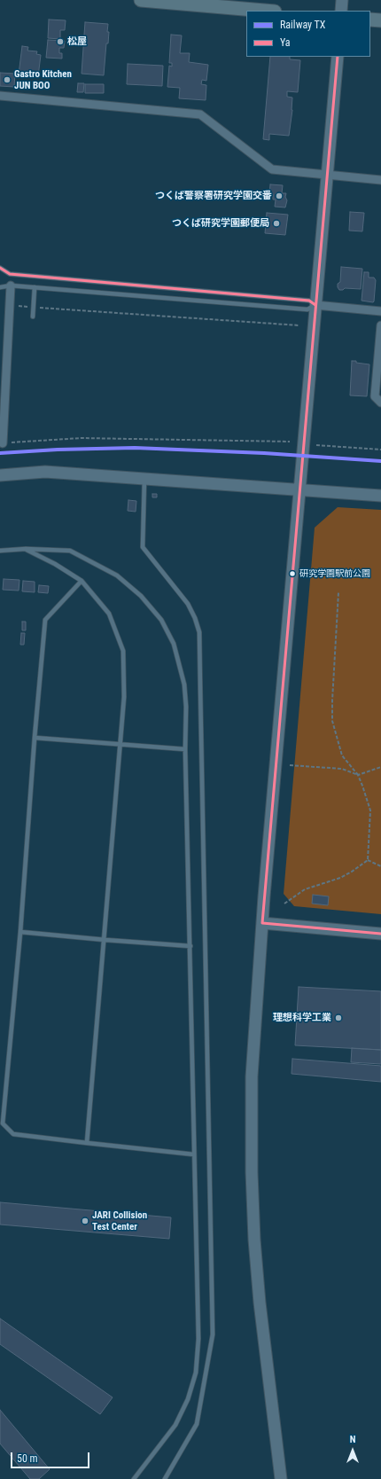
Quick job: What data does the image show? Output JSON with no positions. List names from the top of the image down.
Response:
{
  "places": [
    "松屋",
    "Gastro Kitchen JUN BOO",
    "つくば警察署研究学園交番",
    "つくば研究学園郵便局",
    "研究学園駅前公園",
    "理想科学工業",
    "JARI Collision Test Center"
  ],
  "lines": ["transit line Ya", "rail line TX"],
  "legend": ["Railway TX", "Ya"],
  "scale_bar": "50 m",
  "north": "top"
}
